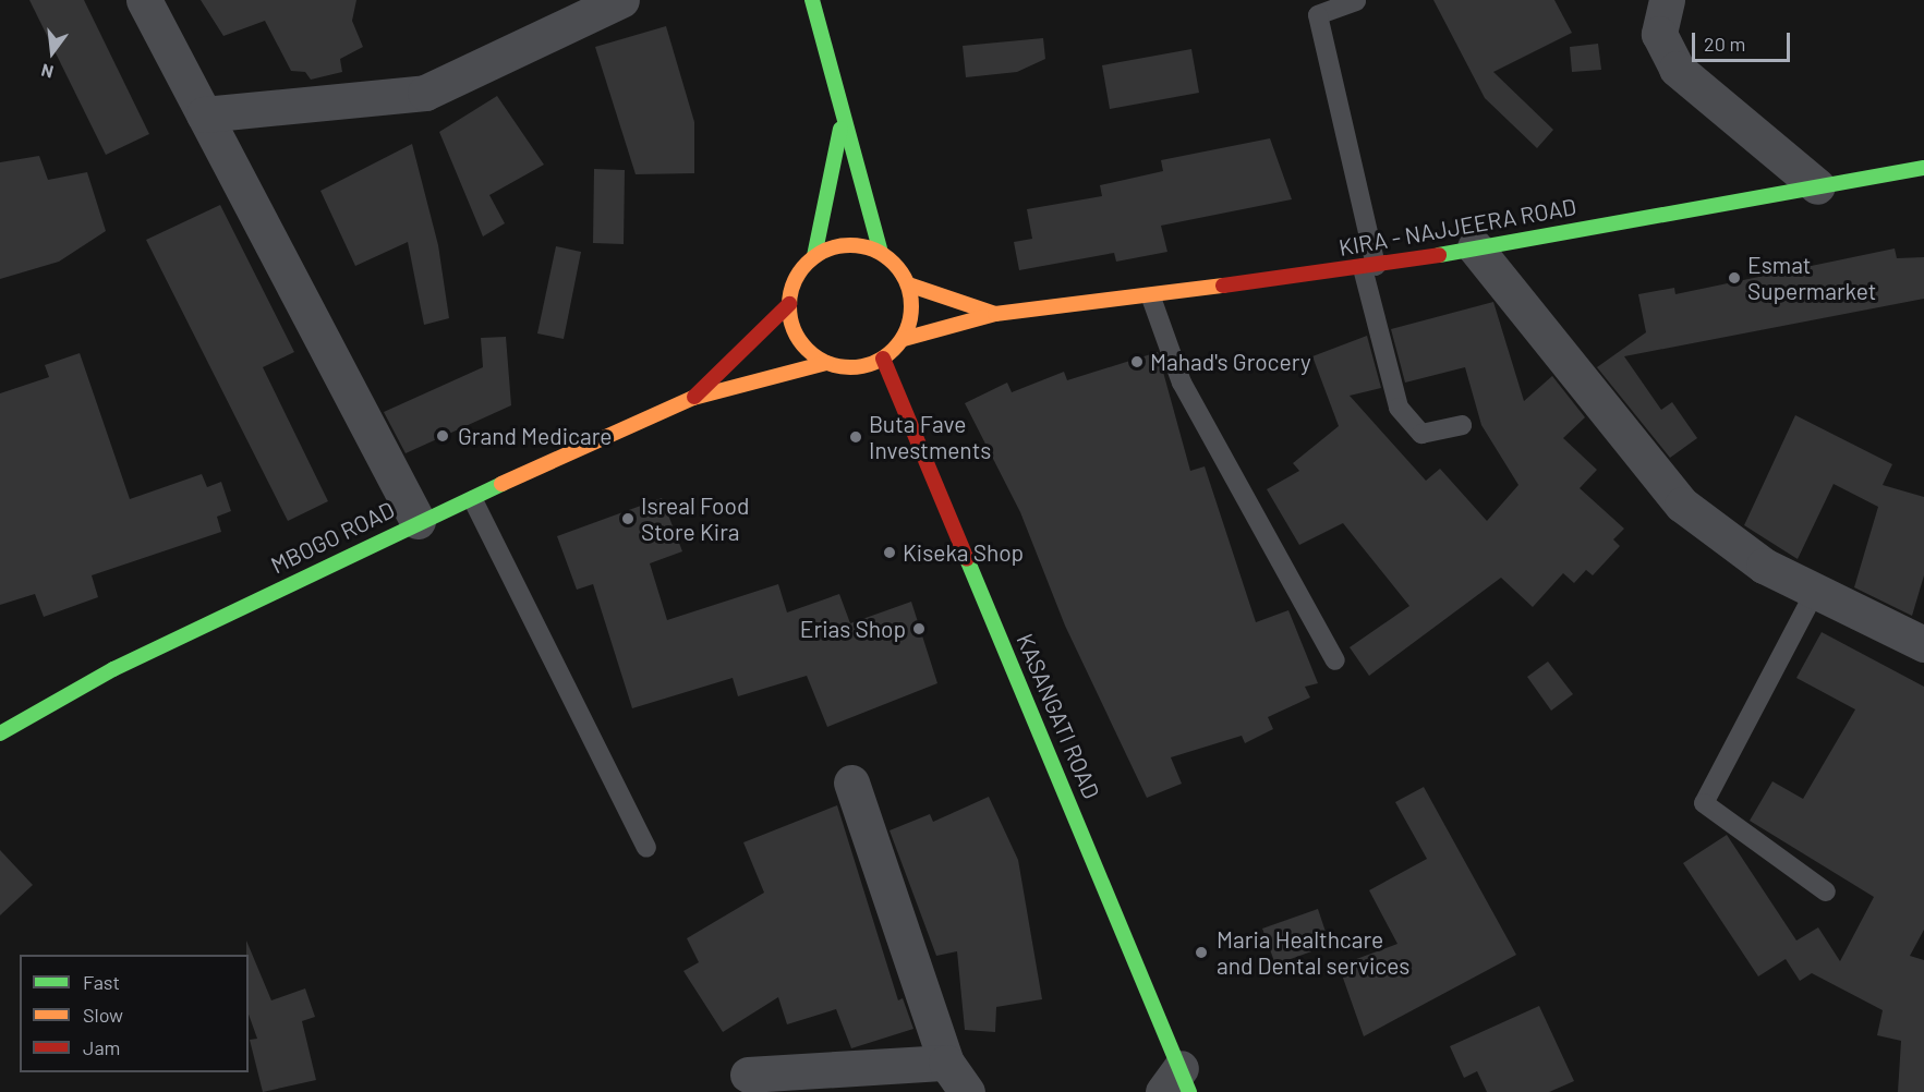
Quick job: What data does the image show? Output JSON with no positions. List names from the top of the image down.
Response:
{
  "streets": {
    "main road": ["KIRA - NAJJEERA ROAD", "MBOGO ROAD", "KASANGATI ROAD"]
  },
  "crossings": [
    ["KIRA - NAJJEERA ROAD", "MBOGO ROAD"],
    ["KIRA - NAJJEERA ROAD", "KASANGATI ROAD"],
    ["MBOGO ROAD", "KASANGATI ROAD"]
  ],
  "places": [
    "Esmat Supermarket",
    "Mahad's Grocery",
    "Grand Medicare",
    "Buta Fave Investments",
    "Isreal Food Store Kira",
    "Kiseka Shop",
    "Erias Shop",
    "Maria Healthcare and Dental services"
  ],
  "legend": ["Fast", "Slow", "Jam"],
  "scale_bar": "20 m",
  "north": "bottom"
}
